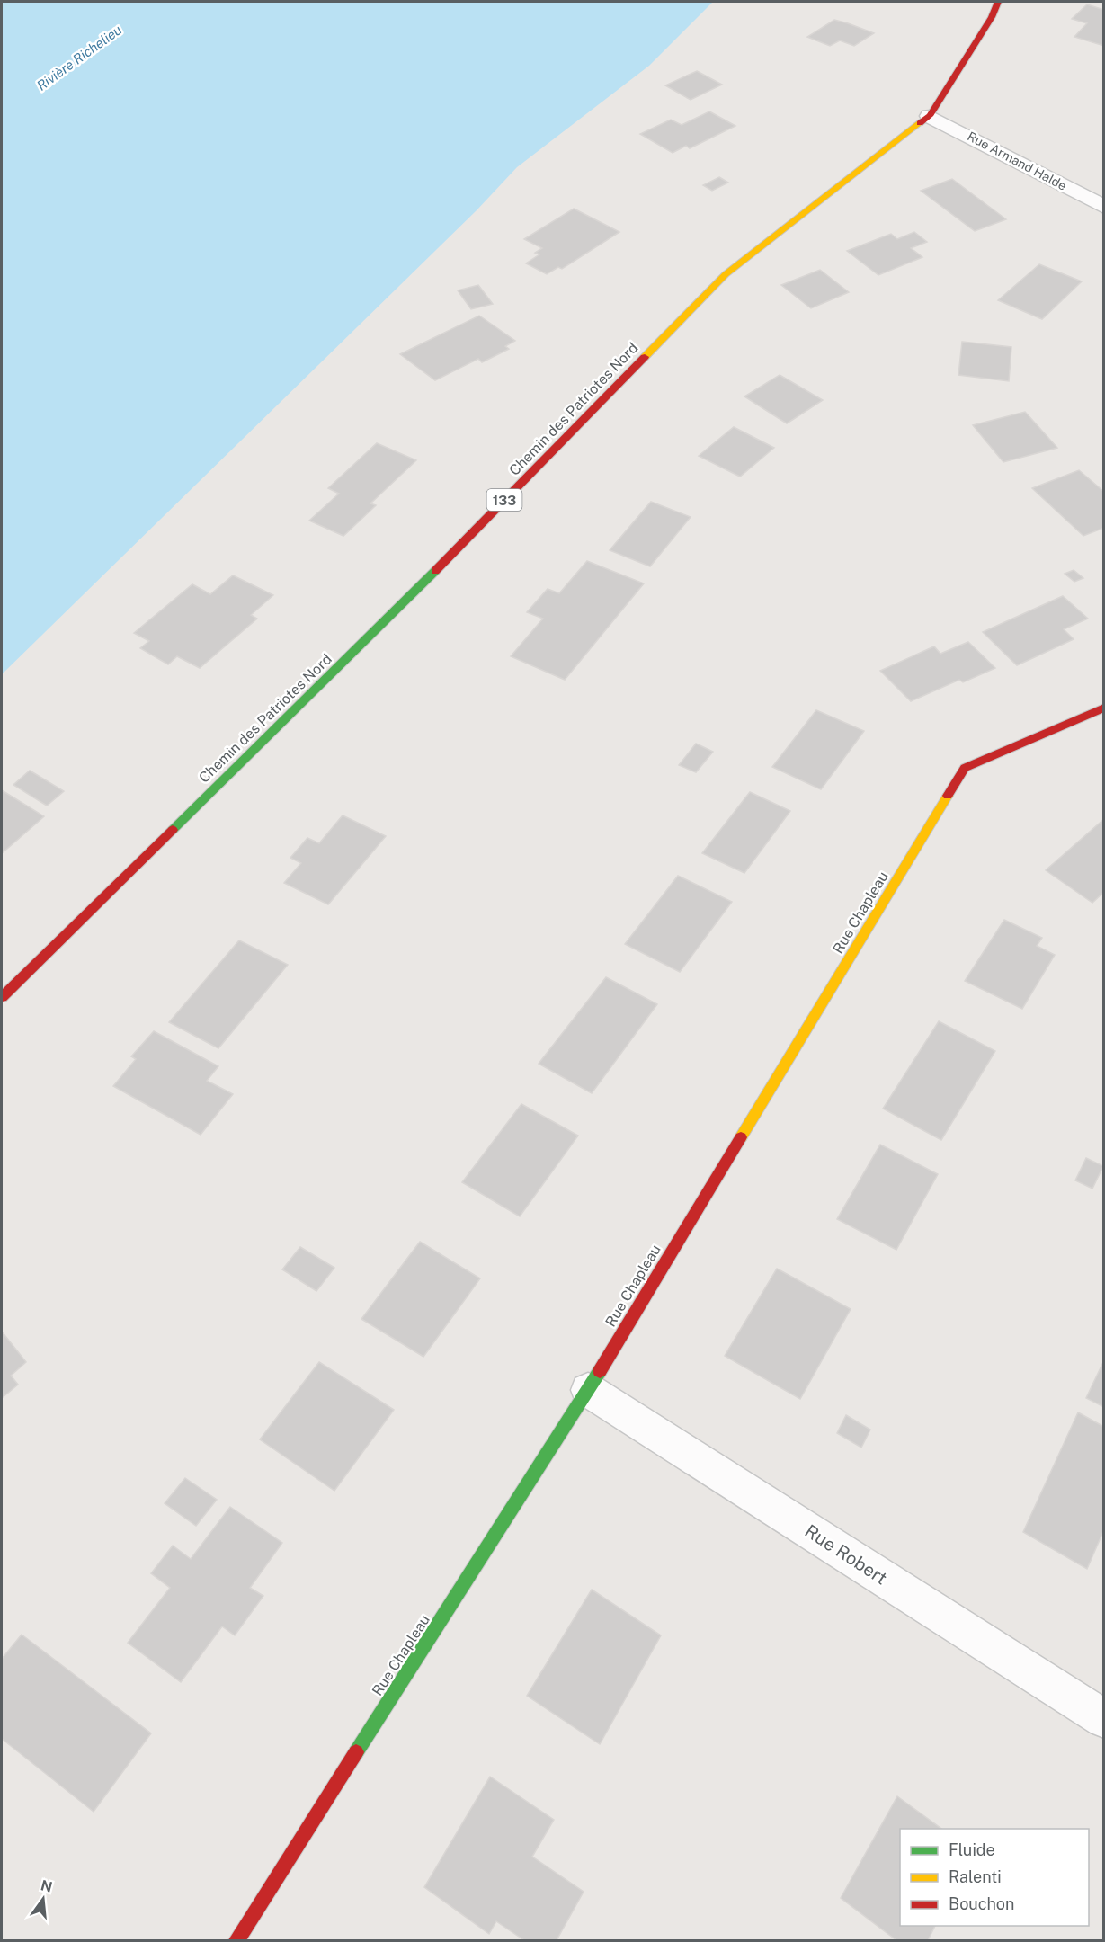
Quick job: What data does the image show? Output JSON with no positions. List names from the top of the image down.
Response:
{
  "streets": {
    "main road": ["Chemin des Patriotes Nord", "133", "Rue Chapleau"],
    "street": ["Rue Armand Halde", "Rue Robert"]
  },
  "crossings": [
    ["Rue Armand Halde", "Chemin des Patriotes Nord"],
    ["Rue Chapleau", "Rue Robert"]
  ],
  "water": ["Rivière Richelieu"],
  "legend": ["Fluide", "Ralenti", "Bouchon"],
  "north": "top"
}
